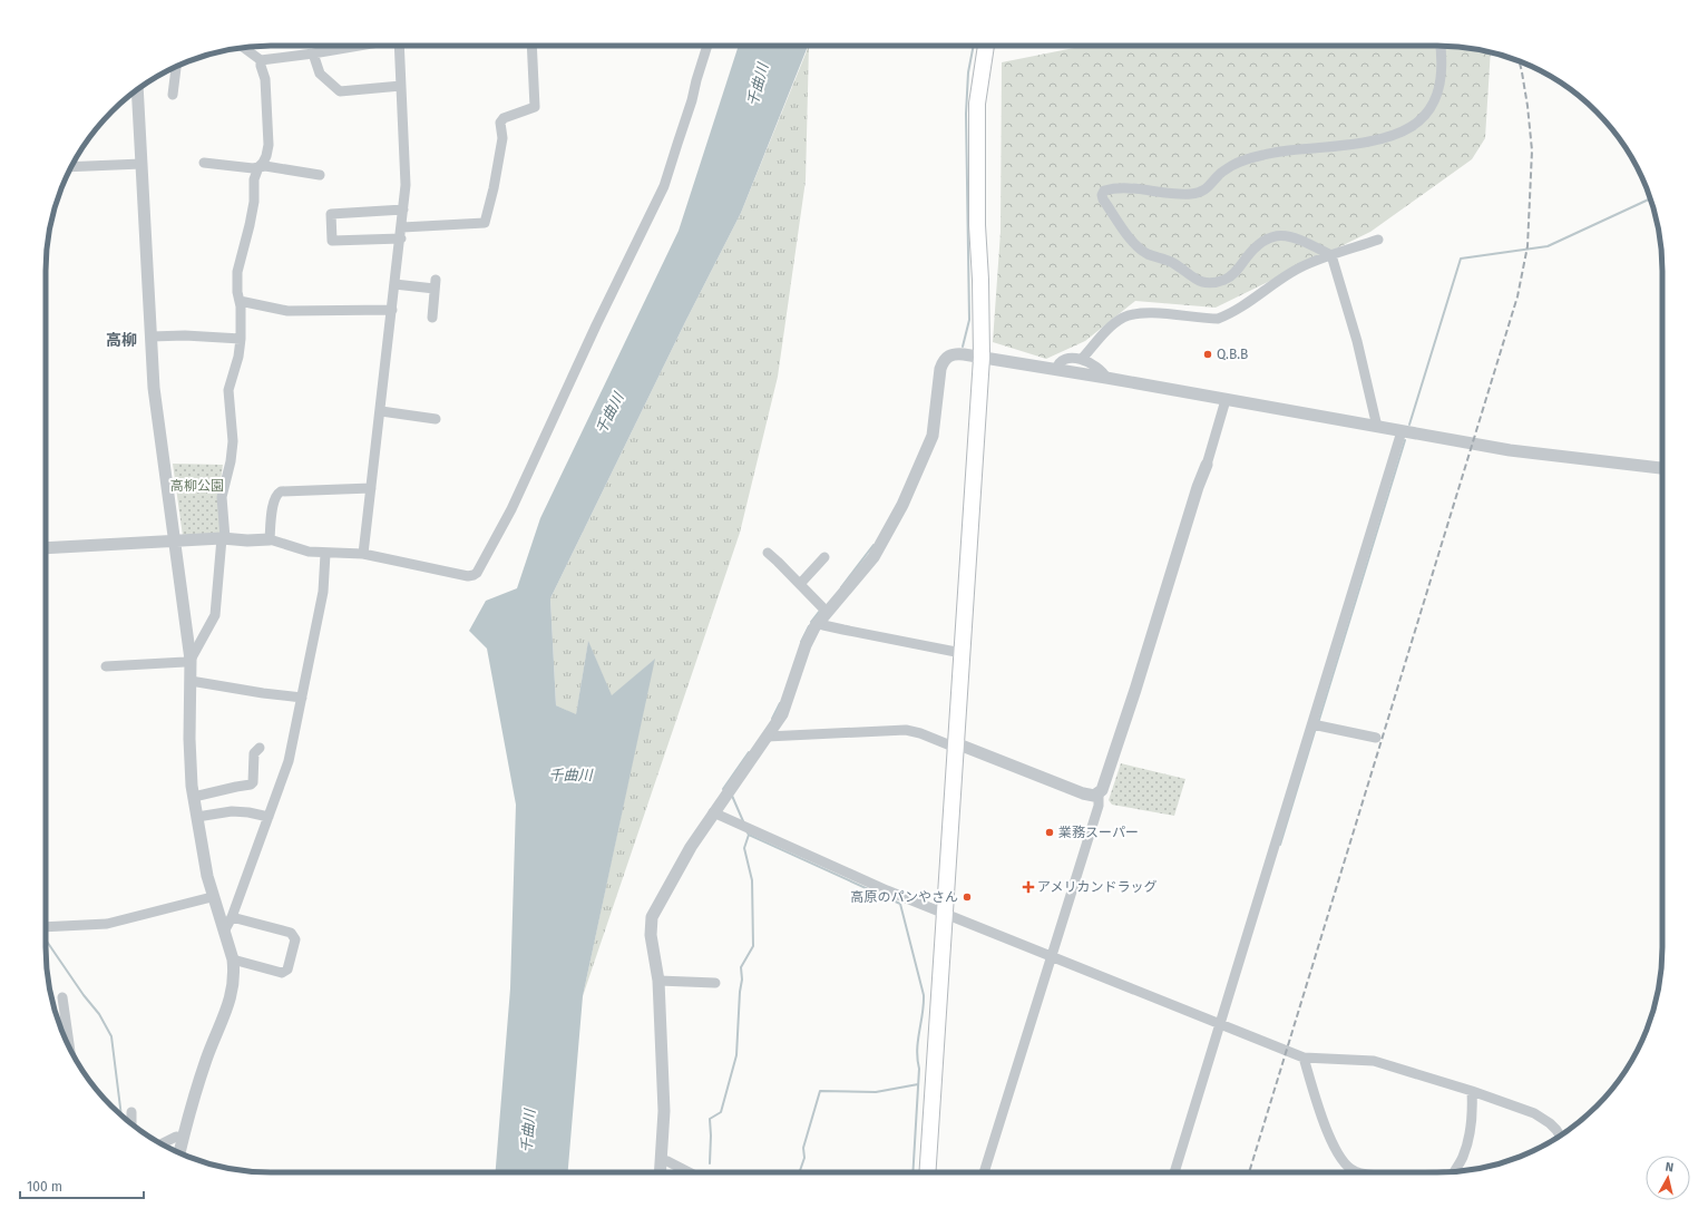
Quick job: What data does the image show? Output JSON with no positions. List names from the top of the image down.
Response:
{
  "districts": ["高柳"],
  "water": ["千曲川"],
  "parks": ["高柳公園"],
  "places": {
    "other": ["Q.B.B", "業務スーパー", "高原のパンやさん"],
    "health": ["アメリカンドラッグ"]
  },
  "scale_bar": "100 m",
  "north": "top"
}
